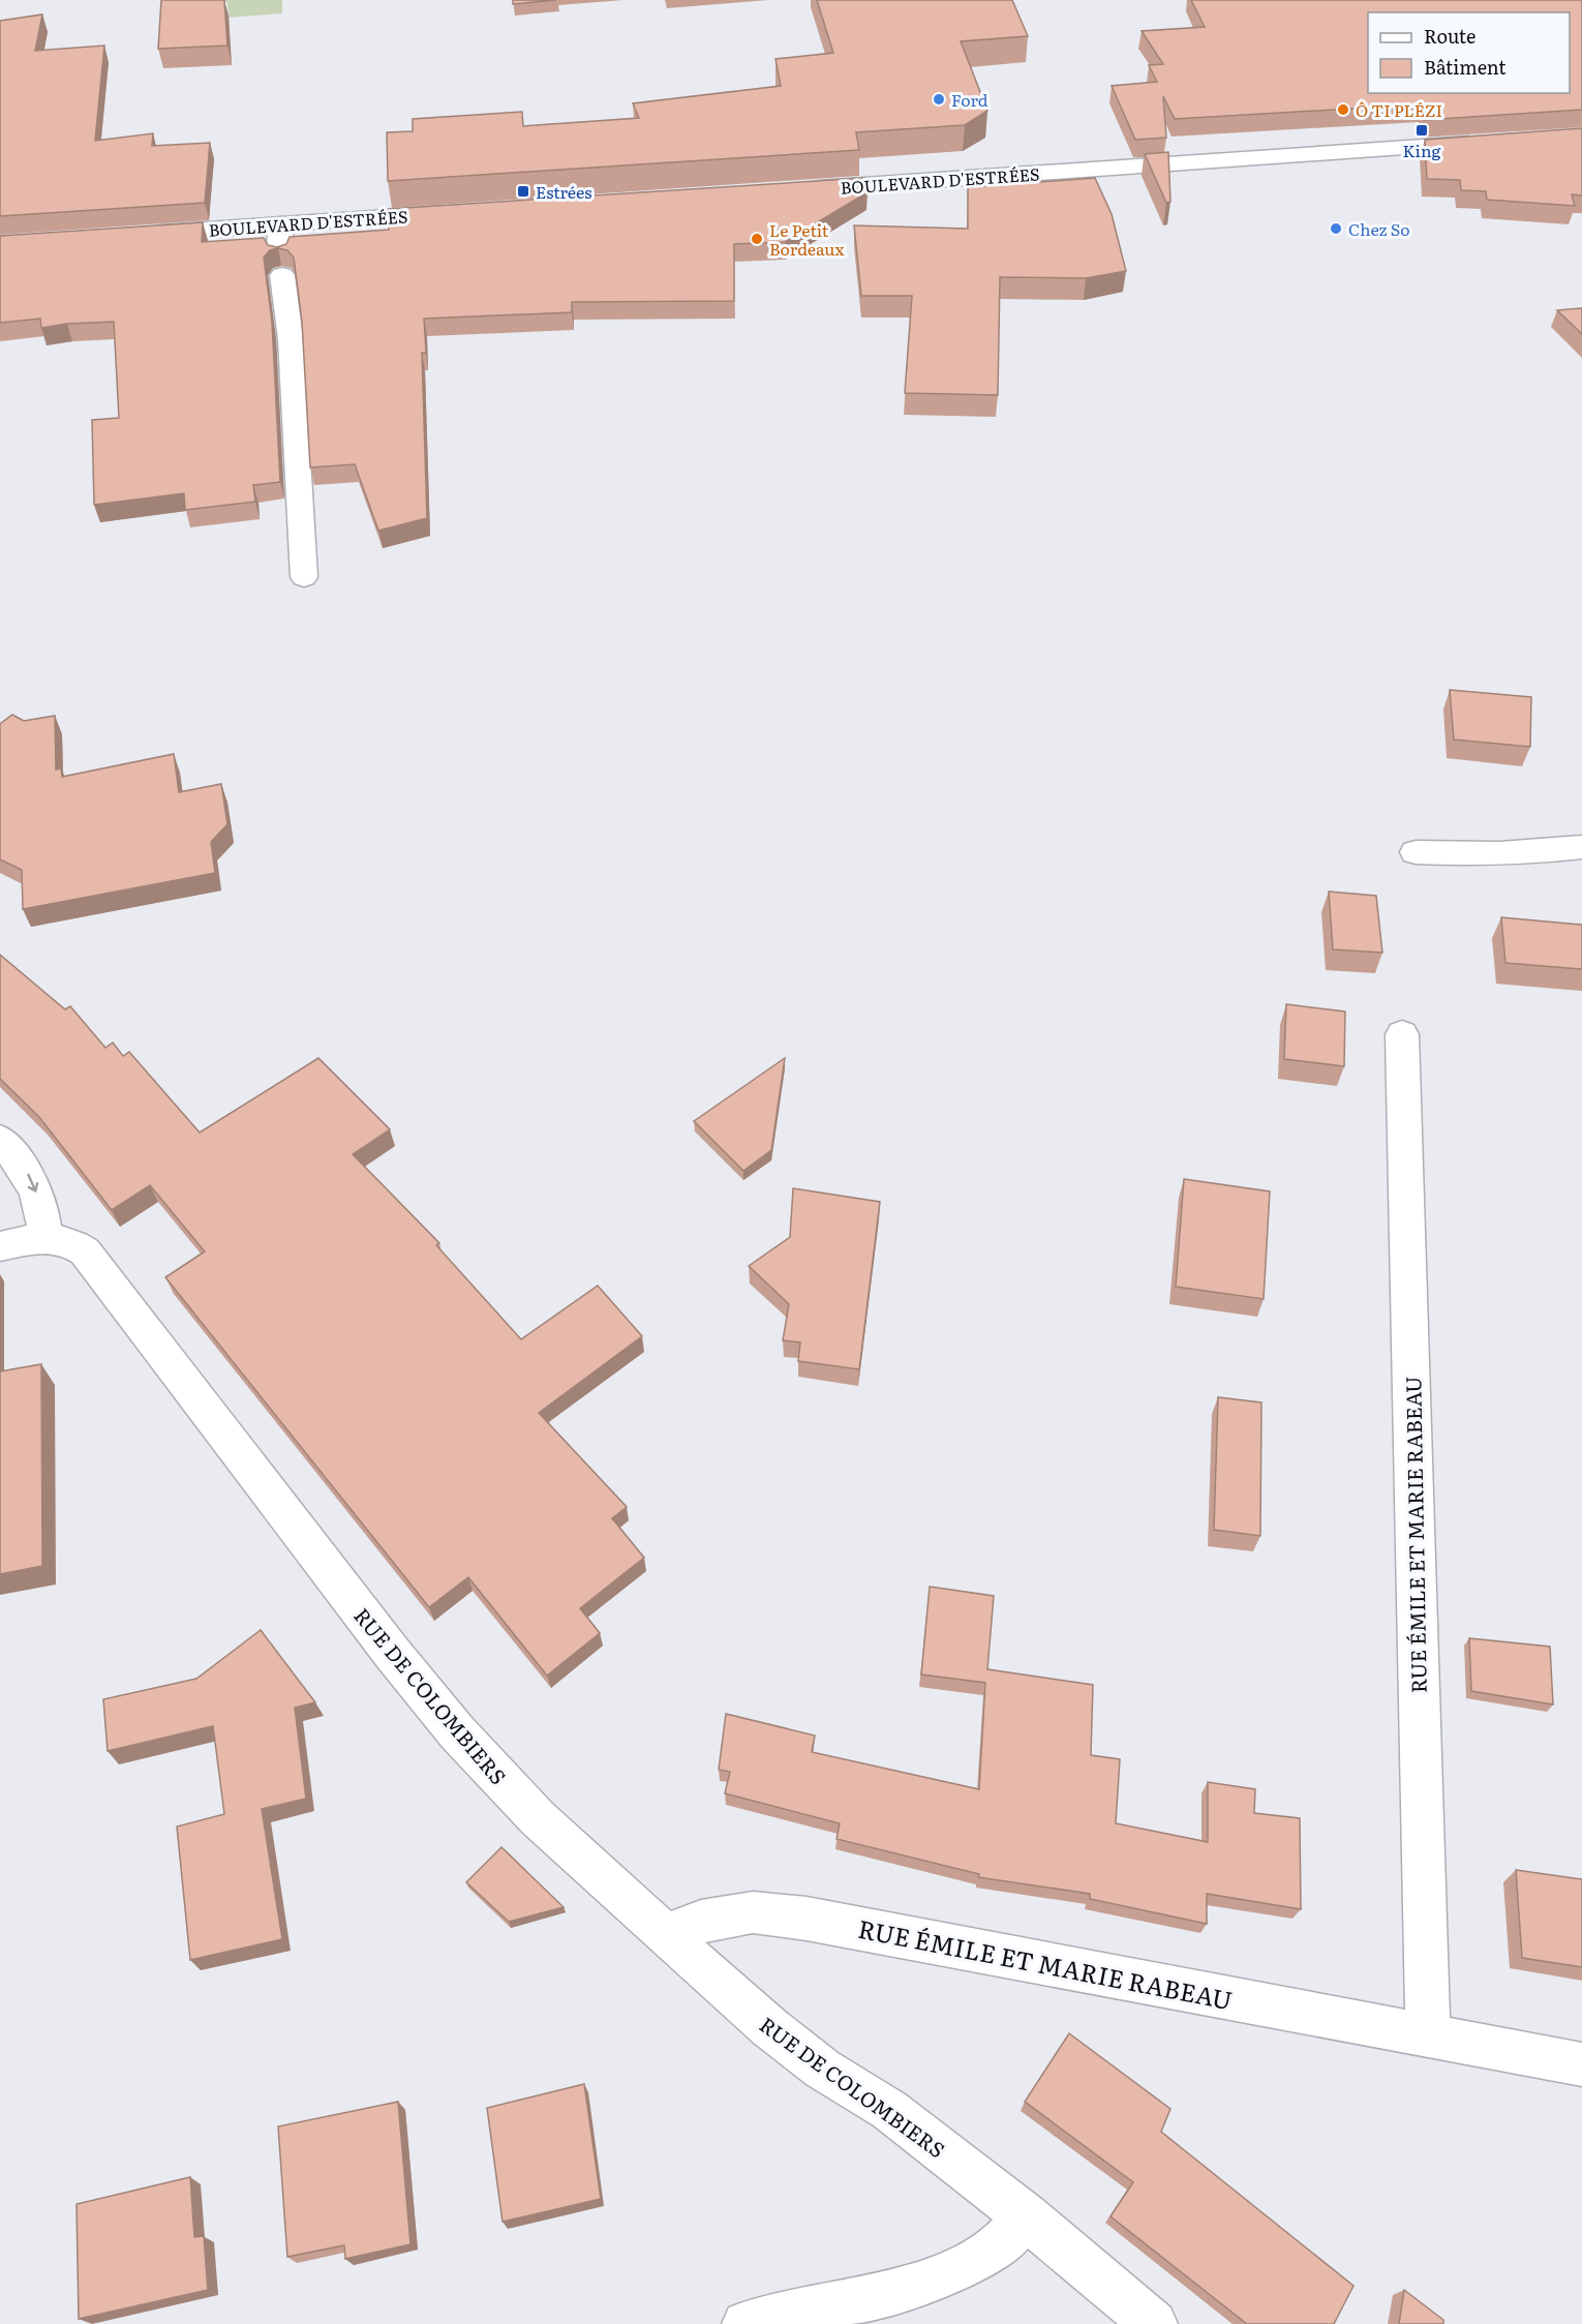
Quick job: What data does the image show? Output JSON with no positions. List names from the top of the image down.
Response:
{
  "streets": {
    "street": ["BOULEVARD D'ESTRÉES", "RUE ÉMILE ET MARIE RABEAU", "RUE DE COLOMBIERS"]
  },
  "crossings": [
    ["RUE ÉMILE ET MARIE RABEAU", "RUE DE COLOMBIERS"]
  ],
  "places": {
    "other": [
      "Ford",
      "Ô TI PLÉZI",
      "Chez So",
      "Le Petit Bordeaux"
    ],
    "transit": ["King", "Estrées"]
  },
  "legend": ["Route", "Bâtiment"]
}
